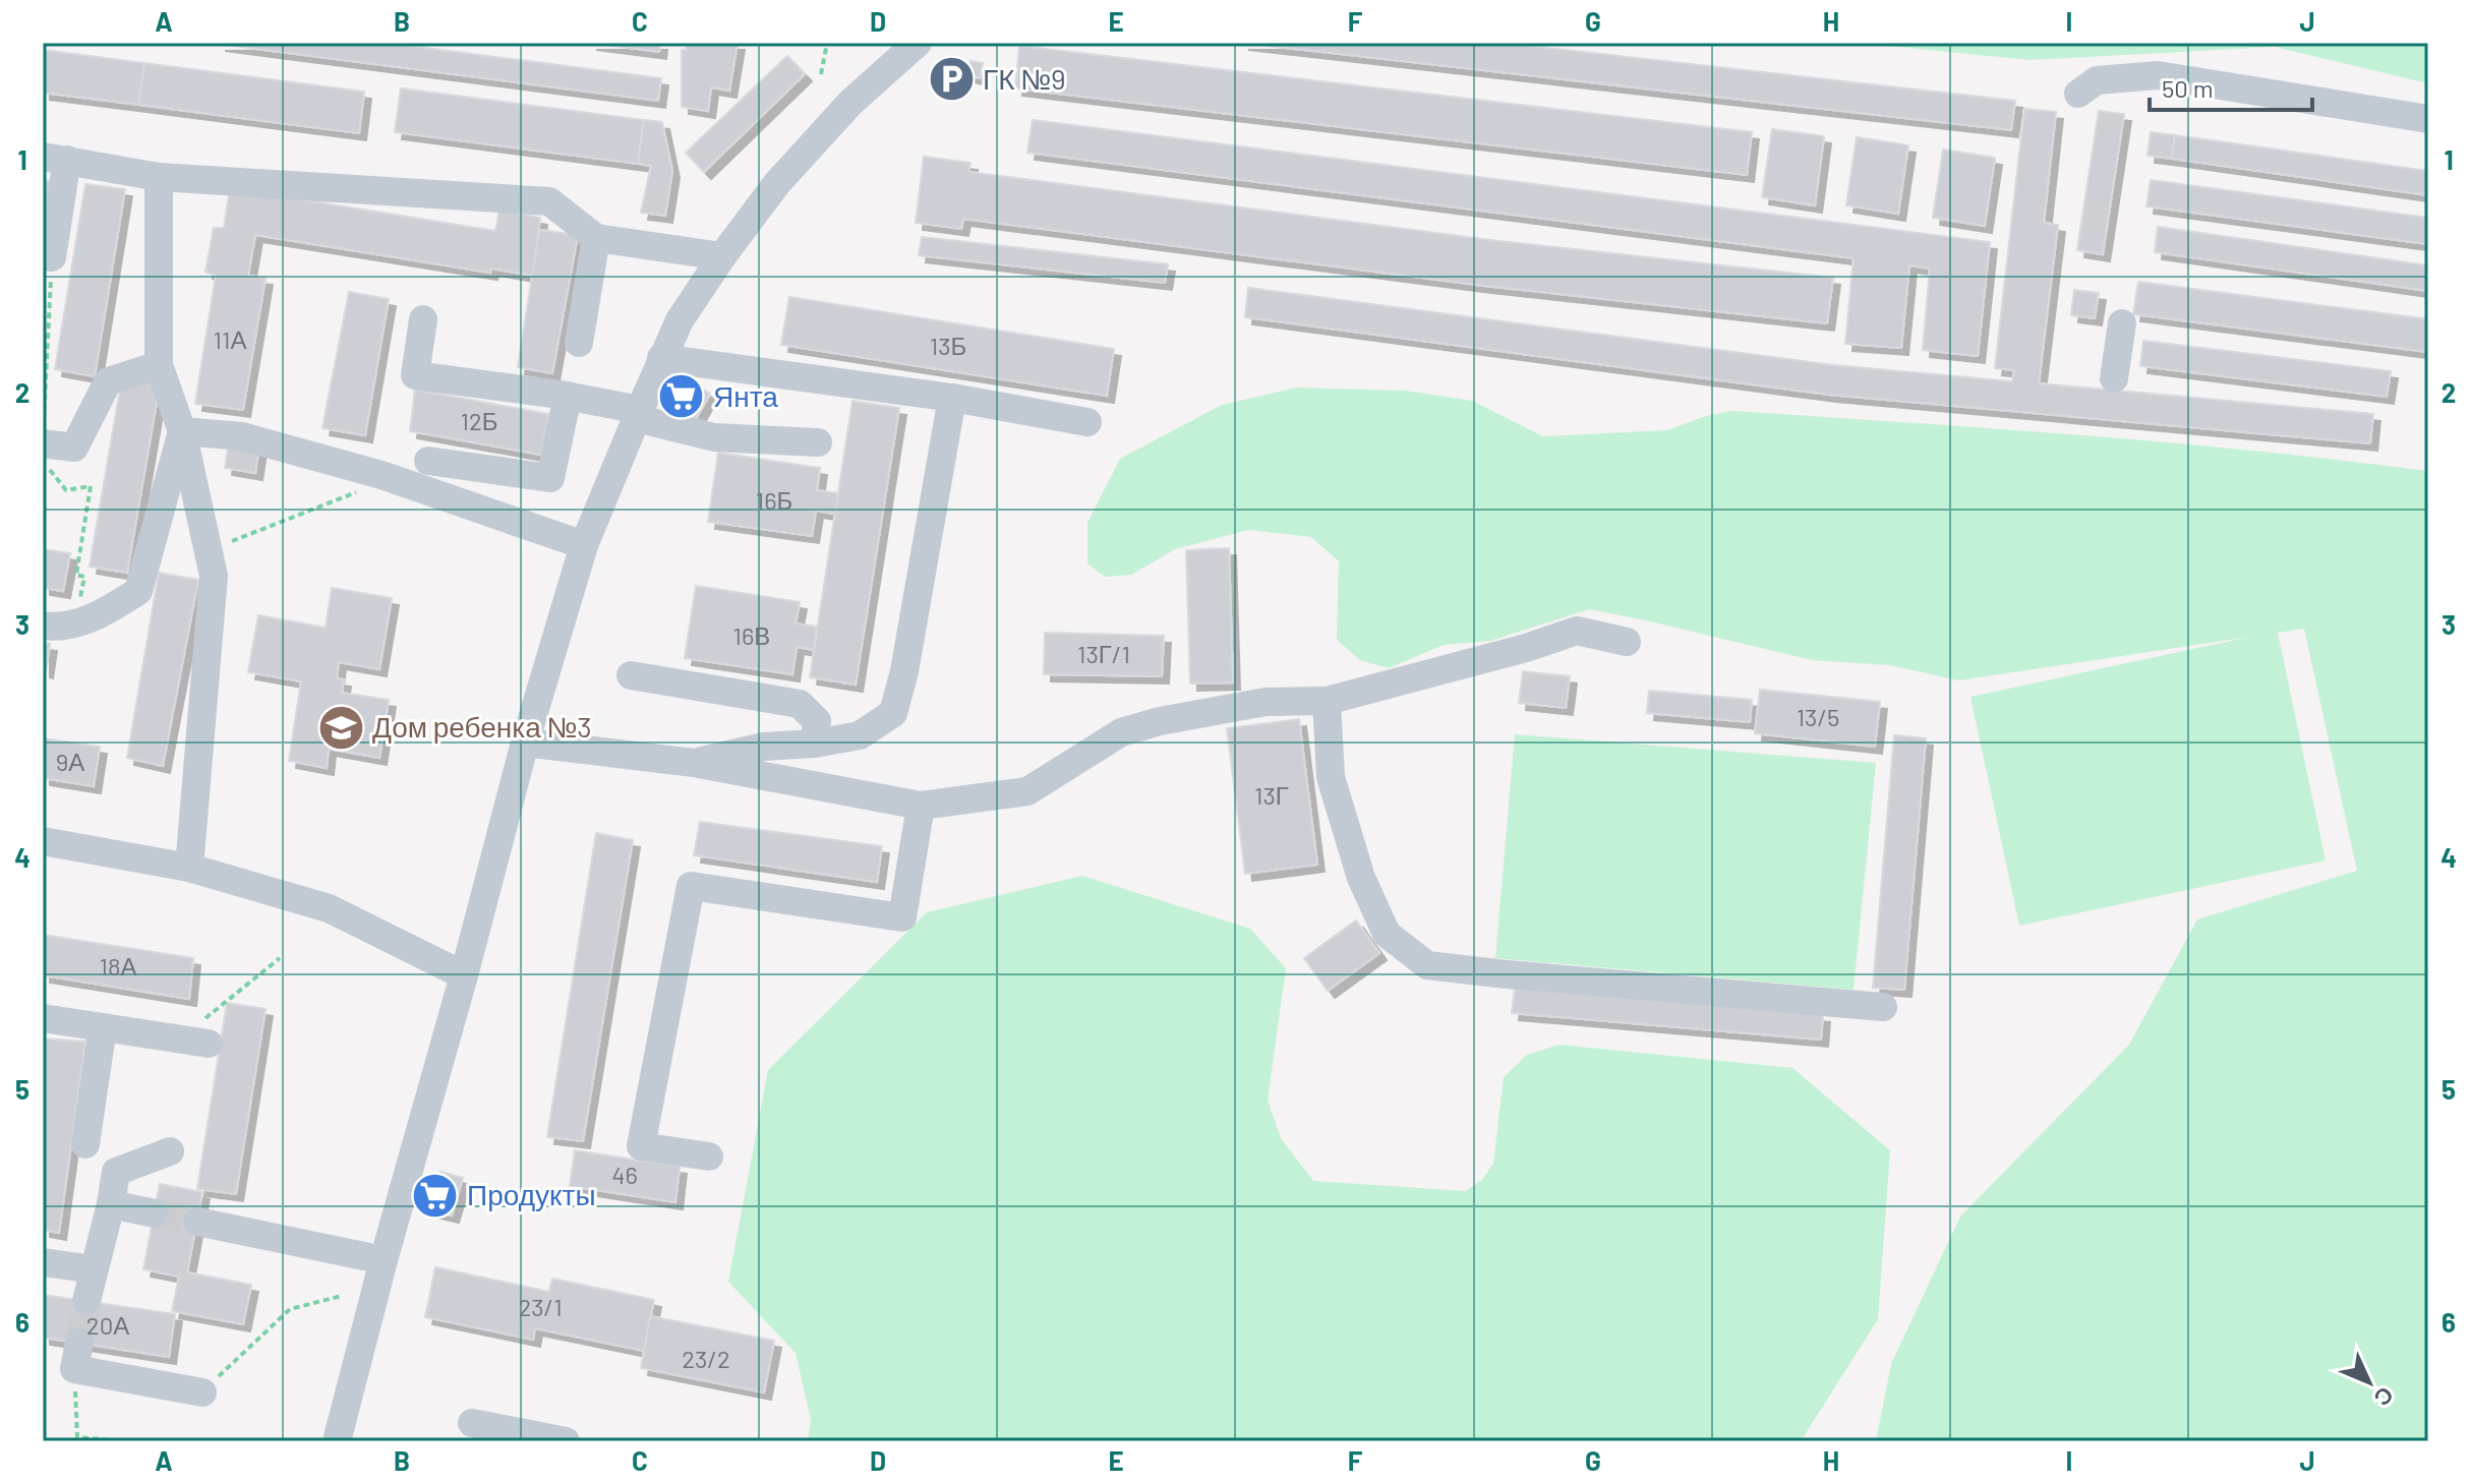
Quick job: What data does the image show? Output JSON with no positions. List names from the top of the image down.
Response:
{
  "places": {
    "parking": ["ГК №9"],
    "supermarket": ["Янта", "Продукты"],
    "school or university": ["Дом ребенка №3"]
  },
  "house_numbers": [
    "11А",
    "13Б",
    "12Б",
    "16Б",
    "16В",
    "13Г/1",
    "13/5",
    "9А",
    "13Г",
    "18А",
    "46",
    "23/1",
    "20А",
    "23/2"
  ],
  "scale_bar": "50 m",
  "north": "bottom right",
  "grid": {
    "columns": [
      "A",
      "B",
      "C",
      "D",
      "E",
      "F",
      "G",
      "H",
      "I",
      "J"
    ],
    "rows": [
      "1",
      "2",
      "3",
      "4",
      "5",
      "6"
    ]
  }
}
